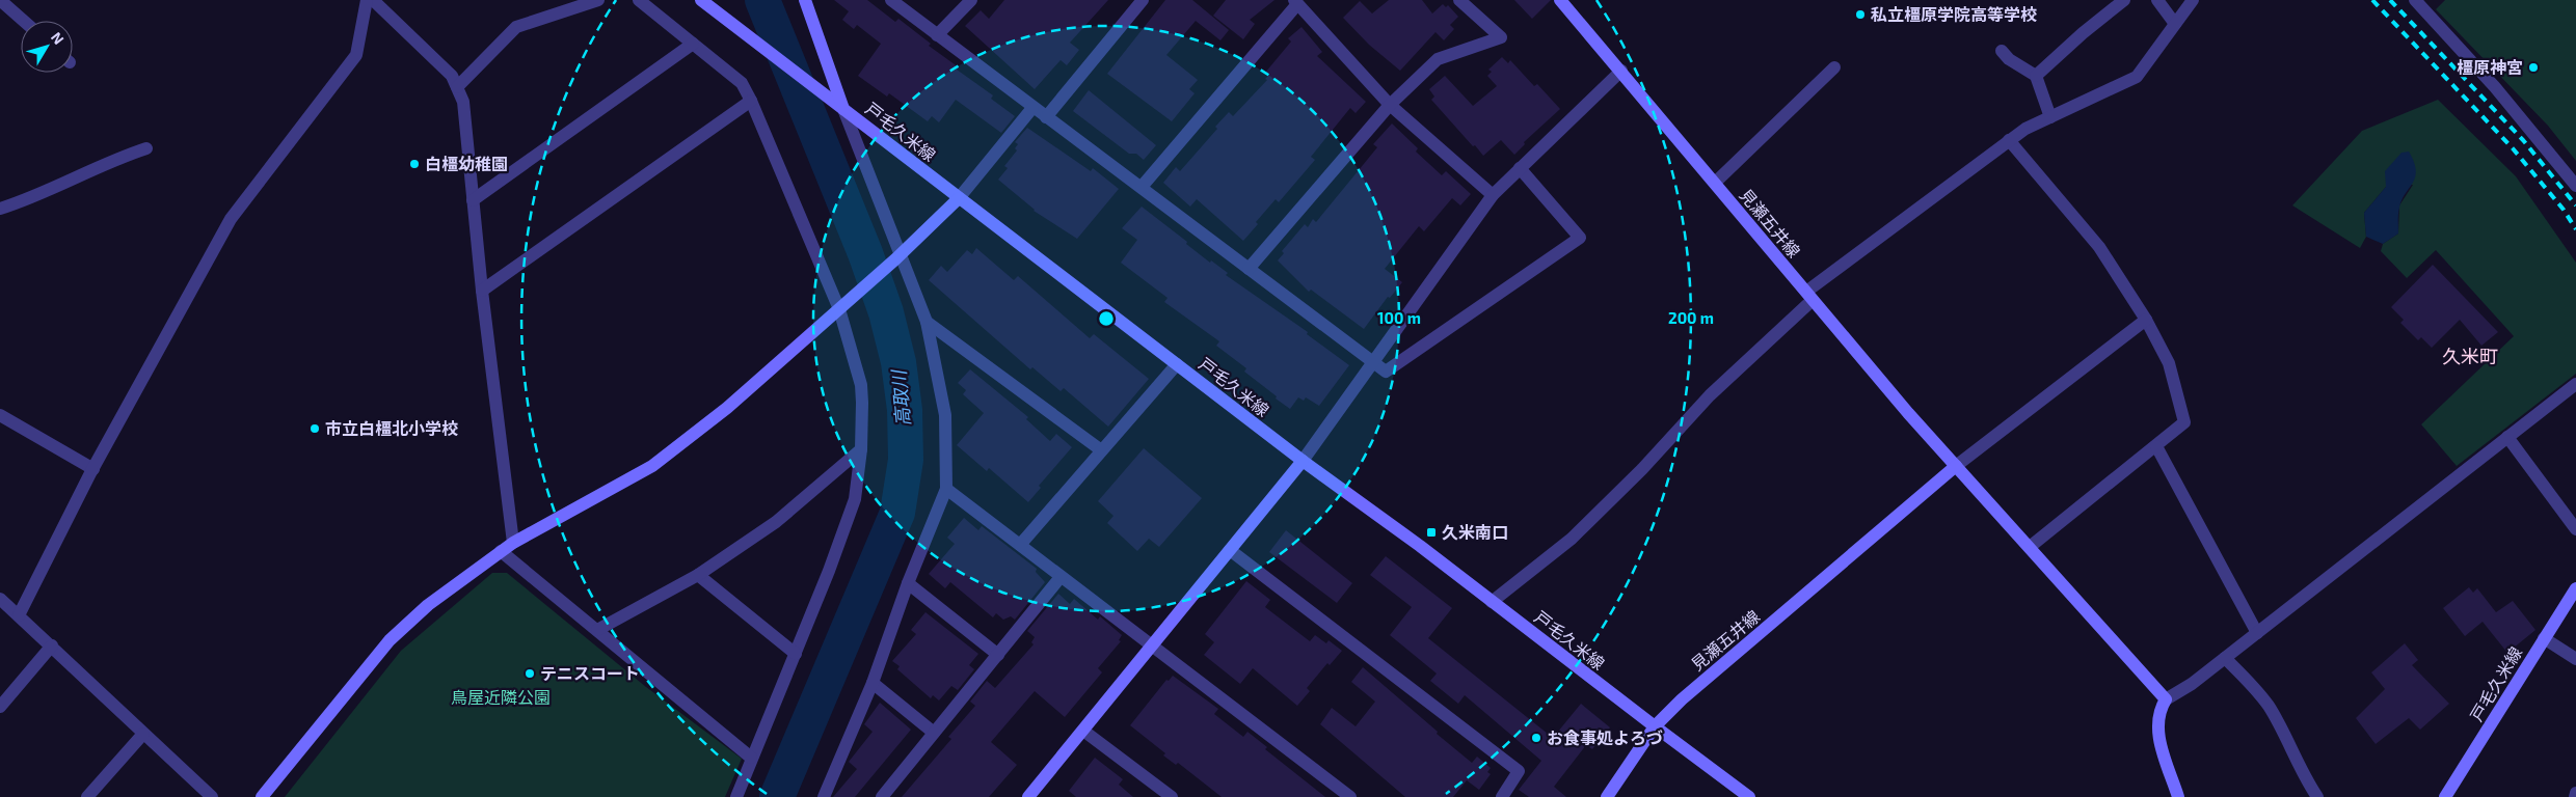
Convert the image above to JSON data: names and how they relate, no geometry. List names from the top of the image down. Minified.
{"streets":{"main road":["戸毛久米線","見瀬五井線"]},"crossings":[["戸毛久米線","見瀬五井線"]],"districts":["久米町"],"water":["高取川"],"parks":["鳥屋近隣公園"],"places":{"other":["私立橿原学院高等学校","橿原神宮","白橿幼稚園","市立白橿北小学校","テニスコート","お食事処よろづ"],"transit":["久米南口"]},"north":"top right","rings":["100 m","200 m"]}
